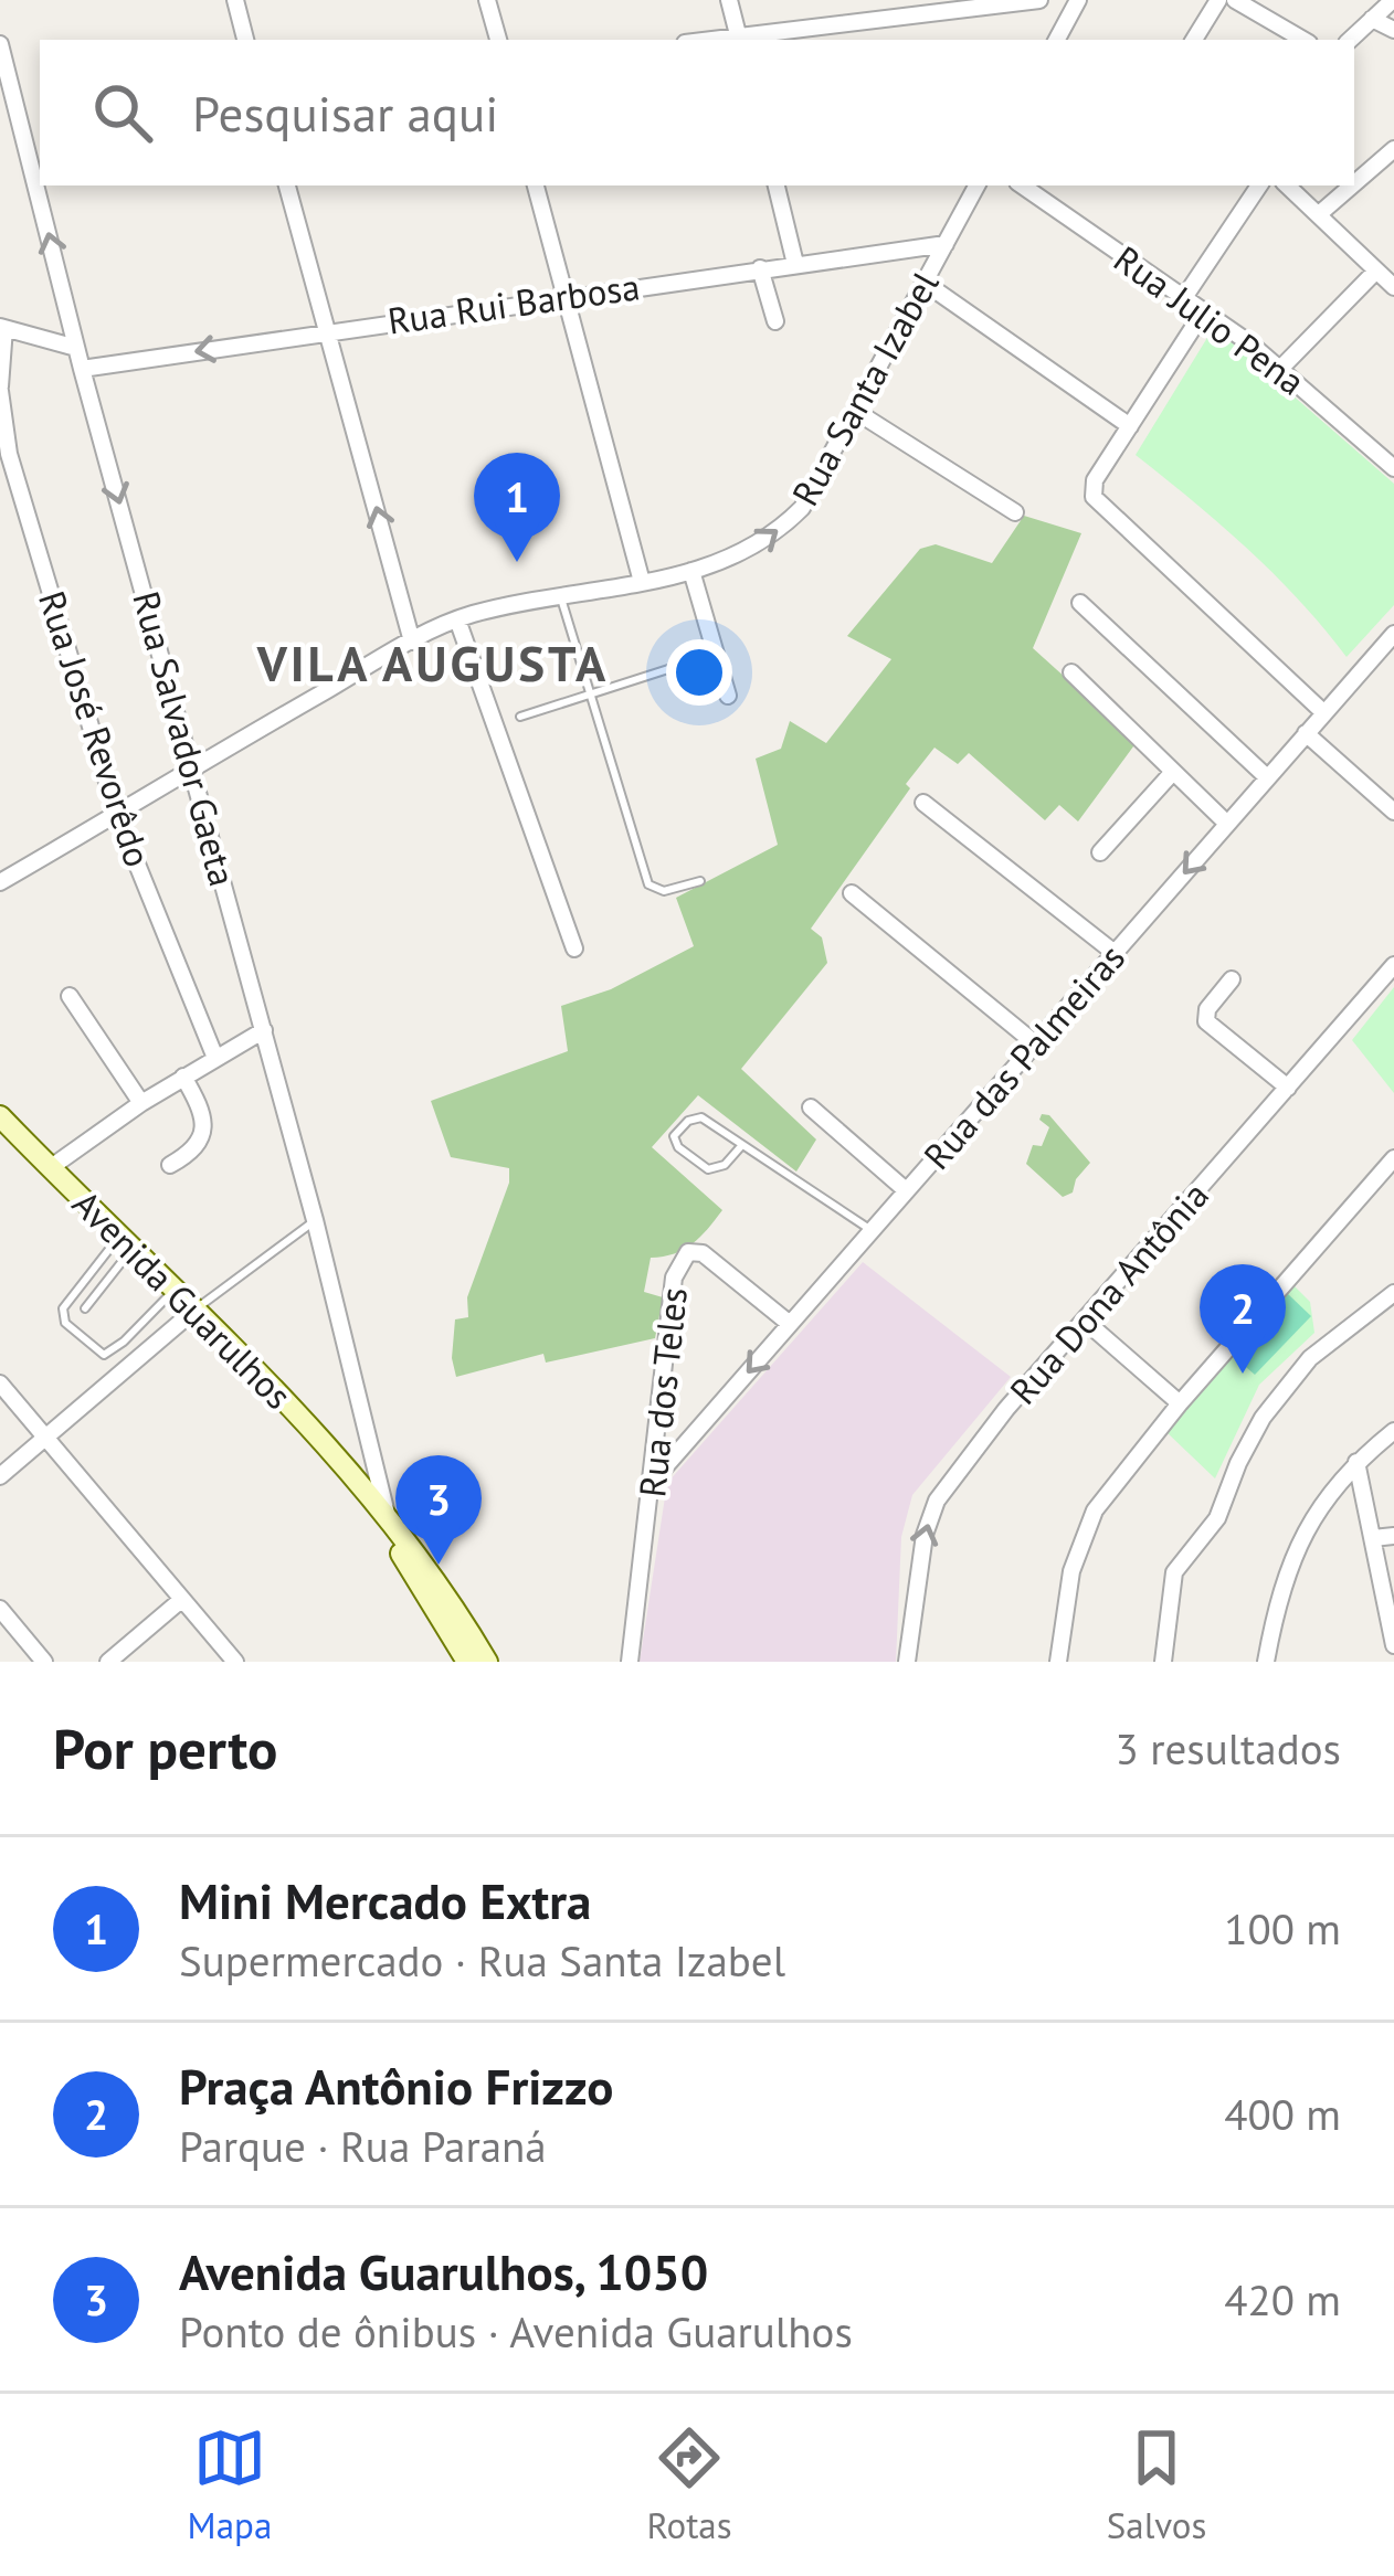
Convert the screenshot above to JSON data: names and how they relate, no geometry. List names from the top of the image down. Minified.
{"streets":{"main road":["Avenida Guarulhos"],"street":["Rua Rui Barbosa","Rua Julio Pena","Rua Santa Izabel","Rua José Revorêdo","Rua Salvador Gaeta","Rua das Palmeiras","Rua Dona Antônia","Rua dos Teles"]},"crossings":[["Rua Rui Barbosa","Rua Santa Izabel"],["Rua Rui Barbosa","Rua Salvador Gaeta"],["Rua Santa Izabel","Rua José Revorêdo"],["Rua Santa Izabel","Rua Salvador Gaeta"],["Rua Salvador Gaeta","Avenida Guarulhos"],["Rua das Palmeiras","Rua dos Teles"]],"one_way":["Rua Dona Antônia"],"districts":["VILA AUGUSTA"],"page":{"search":"Pesquisar aqui","pins":["1","2","3"],"heading":["Por perto","3 resultados"],"list":[{"mark":"1","name":"Mini Mercado Extra","note":"Supermercado · Rua Santa Izabel","value":"100 m"},{"mark":"2","name":"Praça Antônio Frizzo","note":"Parque · Rua Paraná","value":"400 m"},{"mark":"3","name":"Avenida Guarulhos, 1050","note":"Ponto de ônibus · Avenida Guarulhos","value":"420 m"}],"nav":["Mapa","Rotas","Salvos"]}}
